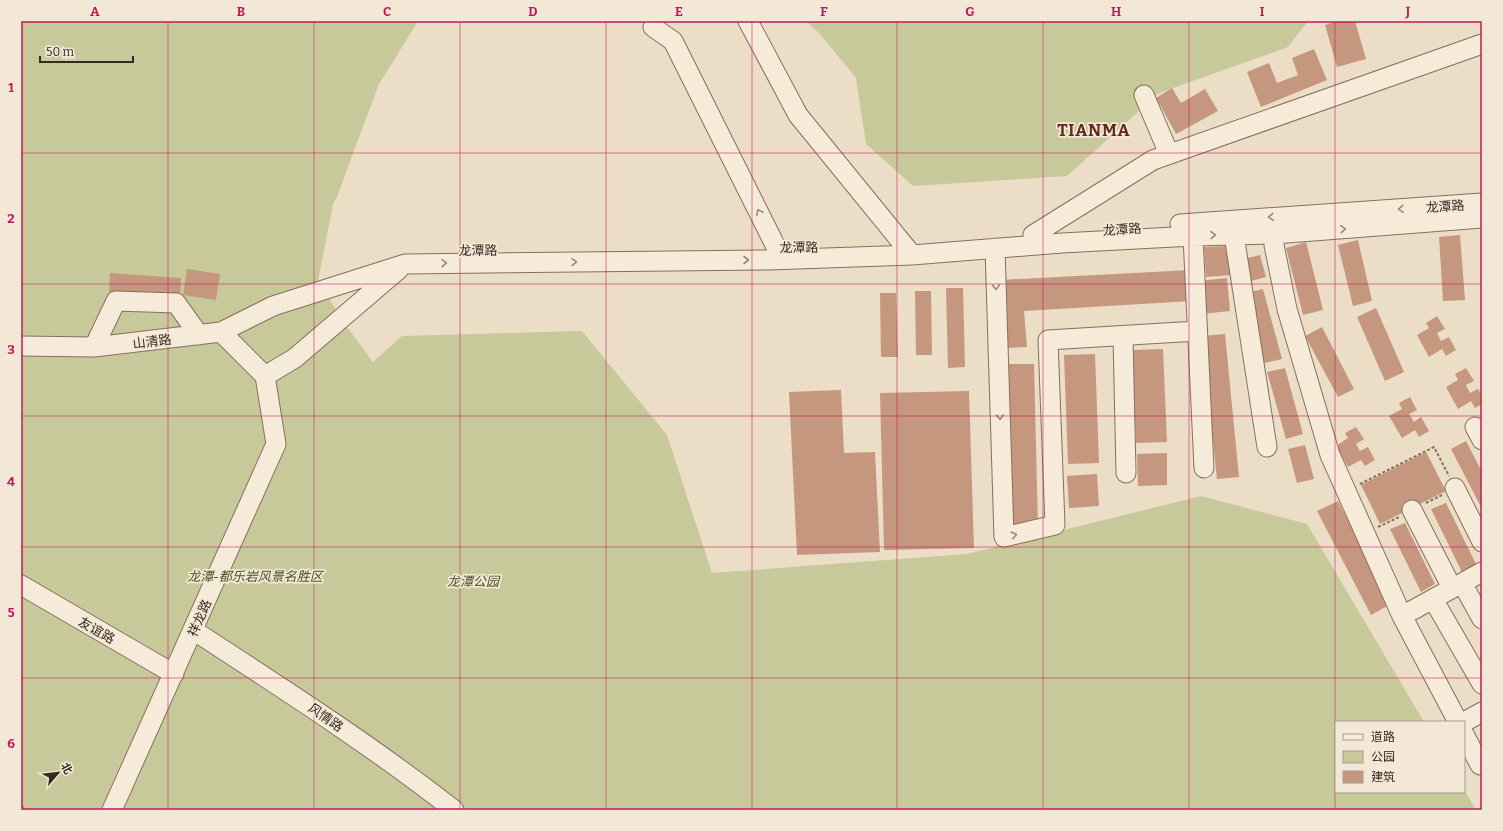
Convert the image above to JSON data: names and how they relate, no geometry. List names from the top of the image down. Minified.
{"streets":{"street":["龙潭路","山清路","祥龙路","友谊路","风情路"]},"crossings":[["龙潭路","山清路"],["龙潭路","祥龙路"],["祥龙路","友谊路"],["祥龙路","风情路"]],"districts":["TIANMA"],"parks":["龙潭-都乐岩风景名胜区","龙潭公园"],"legend":["道路","公园","建筑"],"scale_bar":"50 m","north":"top right","grid":{"columns":["A","B","C","D","E","F","G","H","I","J"],"rows":["1","2","3","4","5","6"]}}
